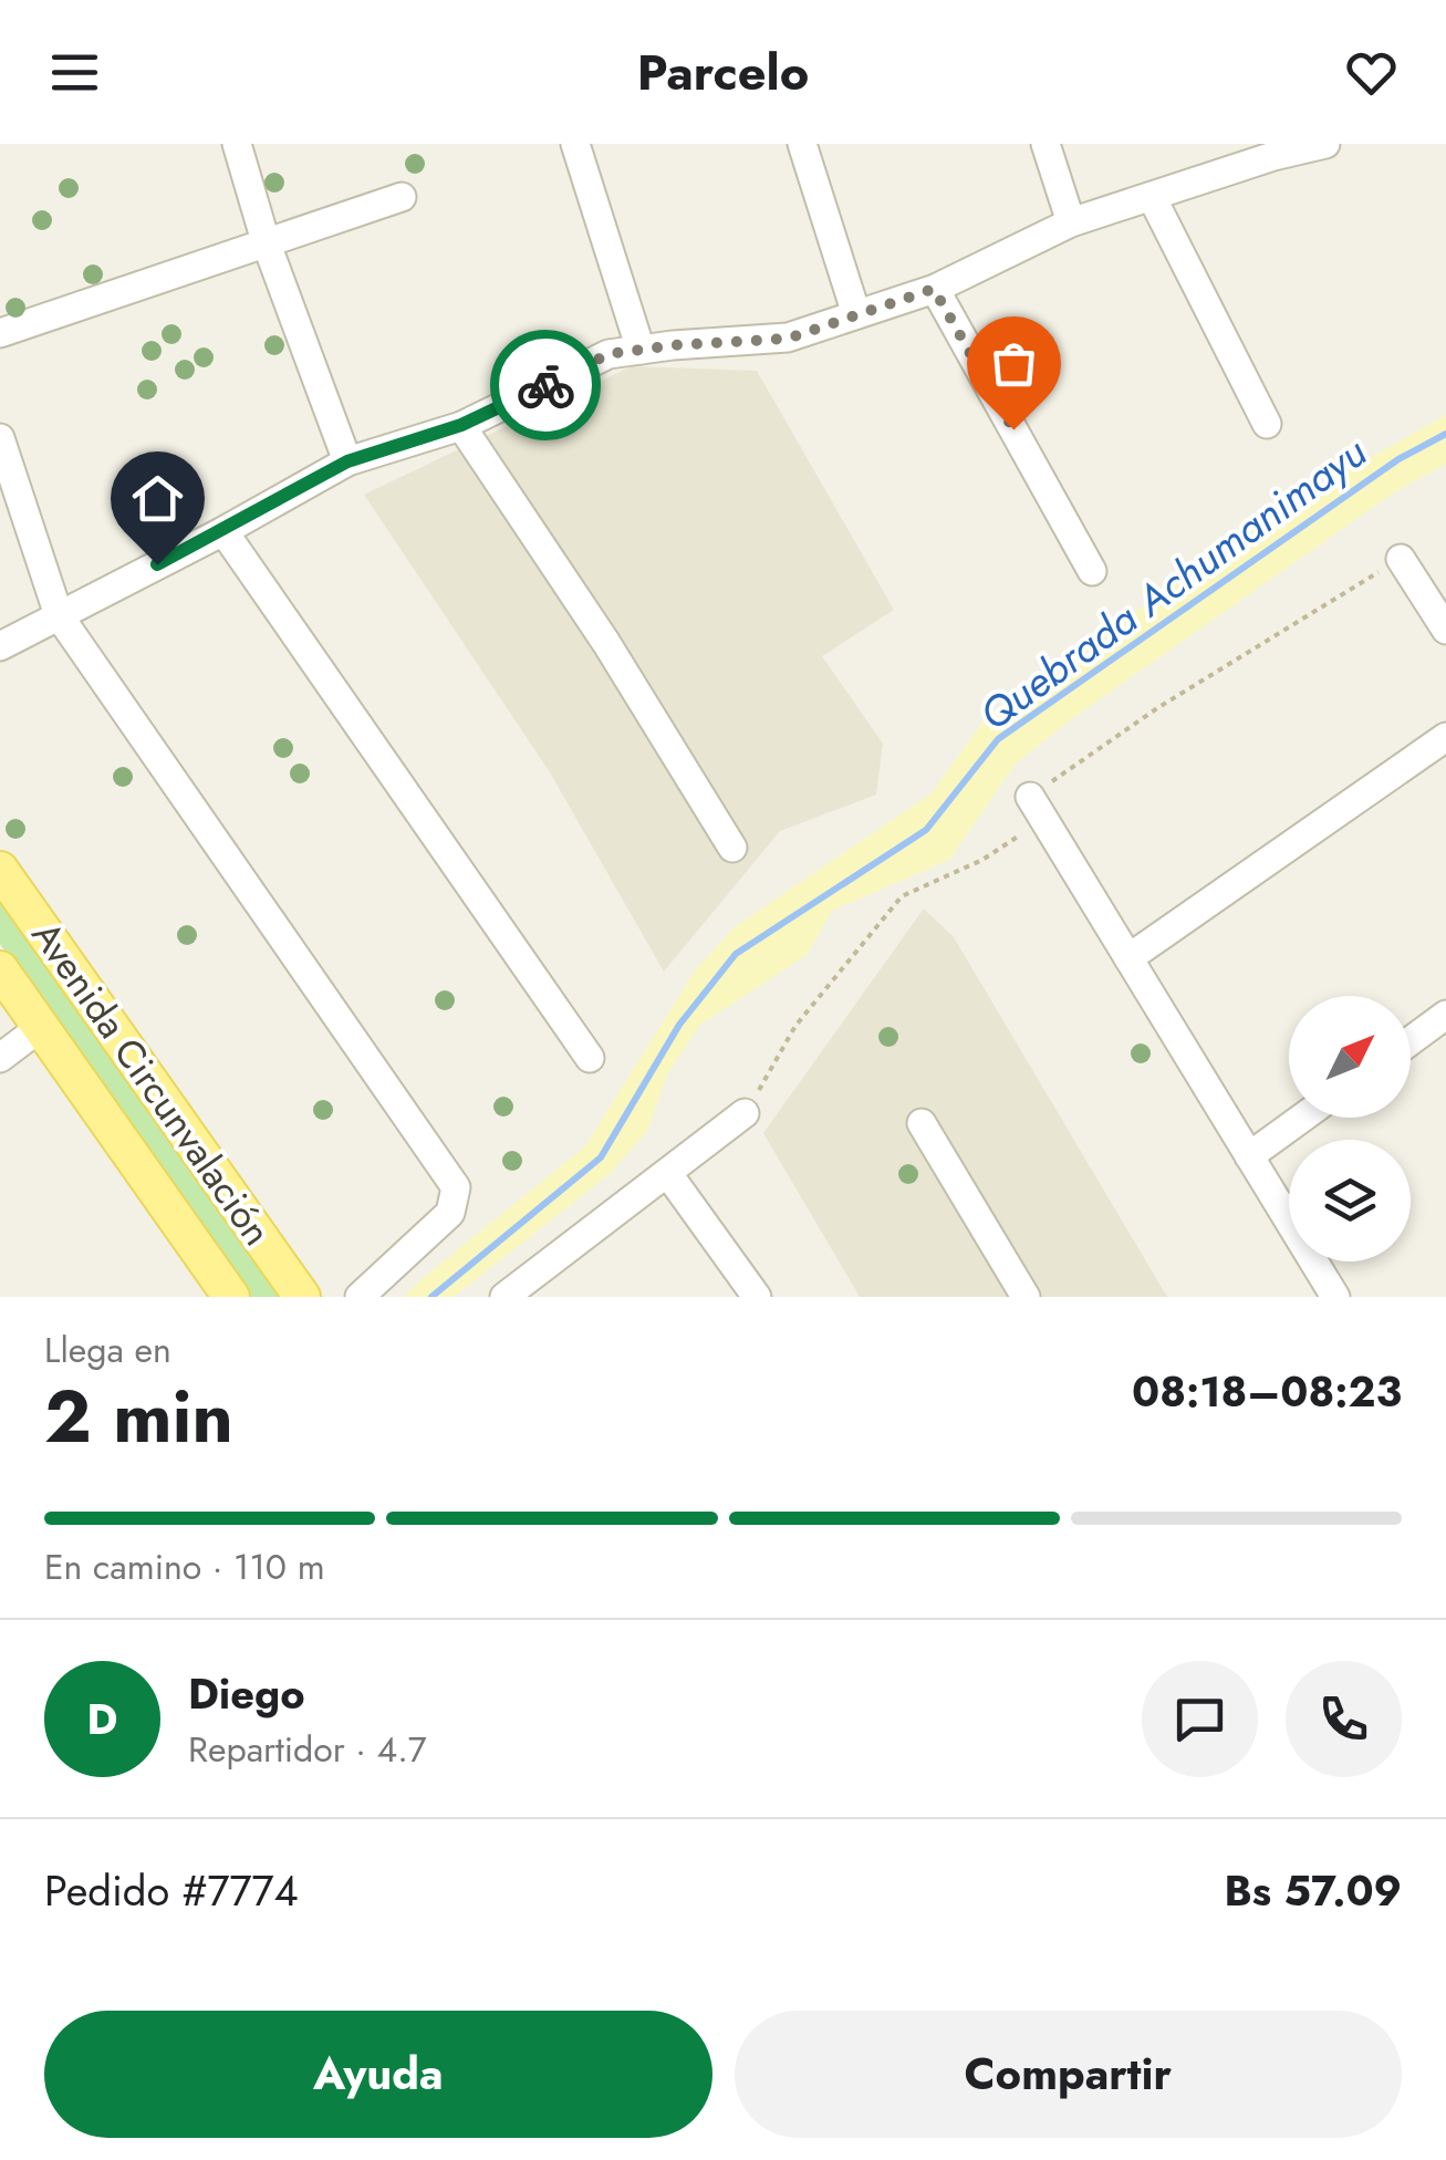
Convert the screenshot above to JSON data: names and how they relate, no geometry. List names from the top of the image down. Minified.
{"streets":{"main road":["Avenida Circunvalación"]},"water":["Quebrada Achumanimayu"],"north":"top right","page":{"header":"Parcelo","heading":["2 min","Llega en","08:18–08:23"],"panel":["Diego","Repartidor · 4.7","Pedido #7774","Bs 57.09"],"bar":"En camino · 110 m","round":"D","buttons":["Ayuda","Compartir"]}}
